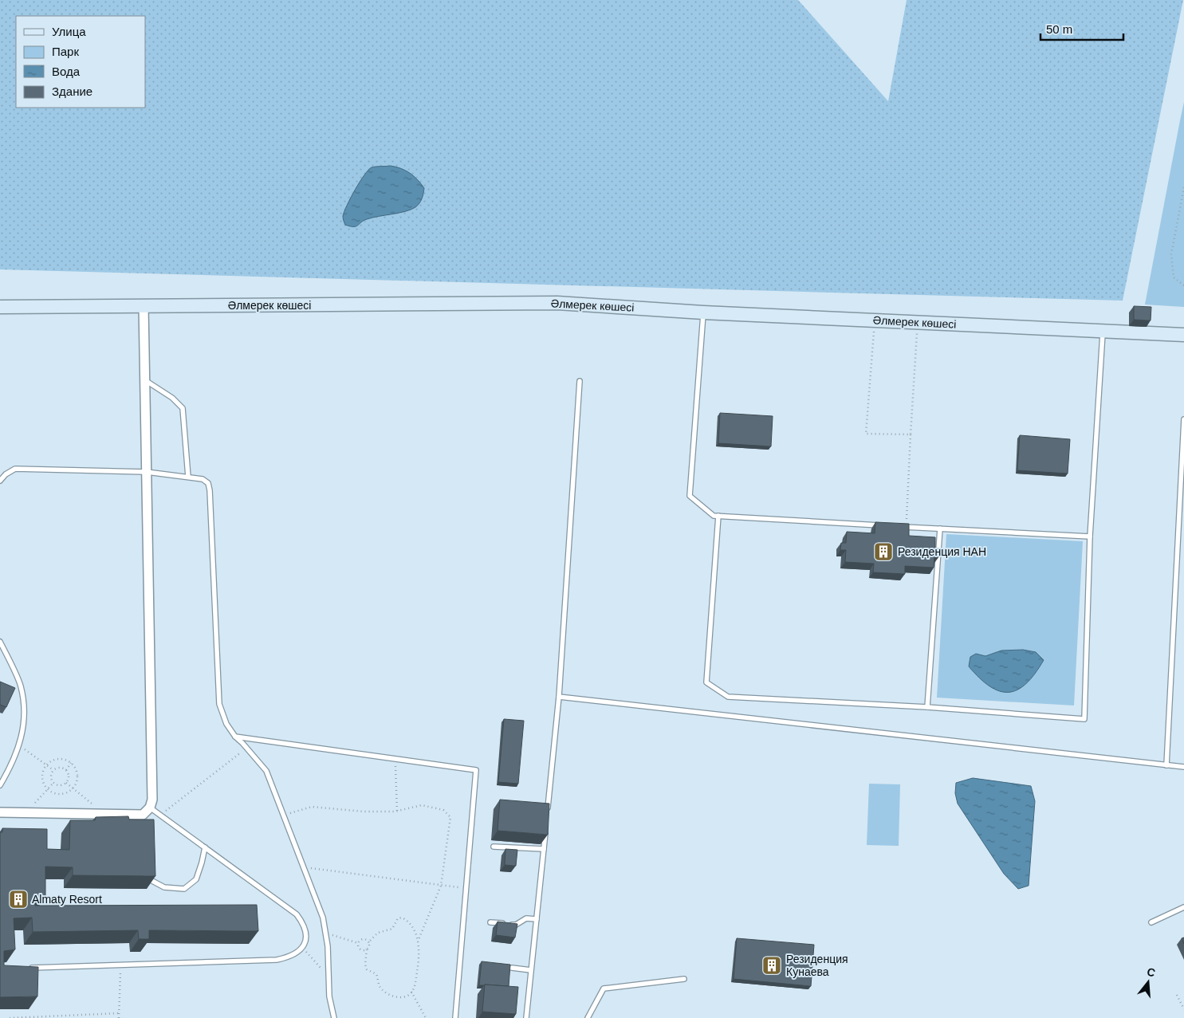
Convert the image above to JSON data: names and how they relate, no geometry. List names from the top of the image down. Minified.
{"streets":{"street":["Әлмерек көшесі"]},"places":{"building":["Резиденция НАН","Almaty Resort","Резиденция Кунаева"]},"legend":["Улица","Парк","Вода","Здание"],"scale_bar":"50 m","north":"top"}
